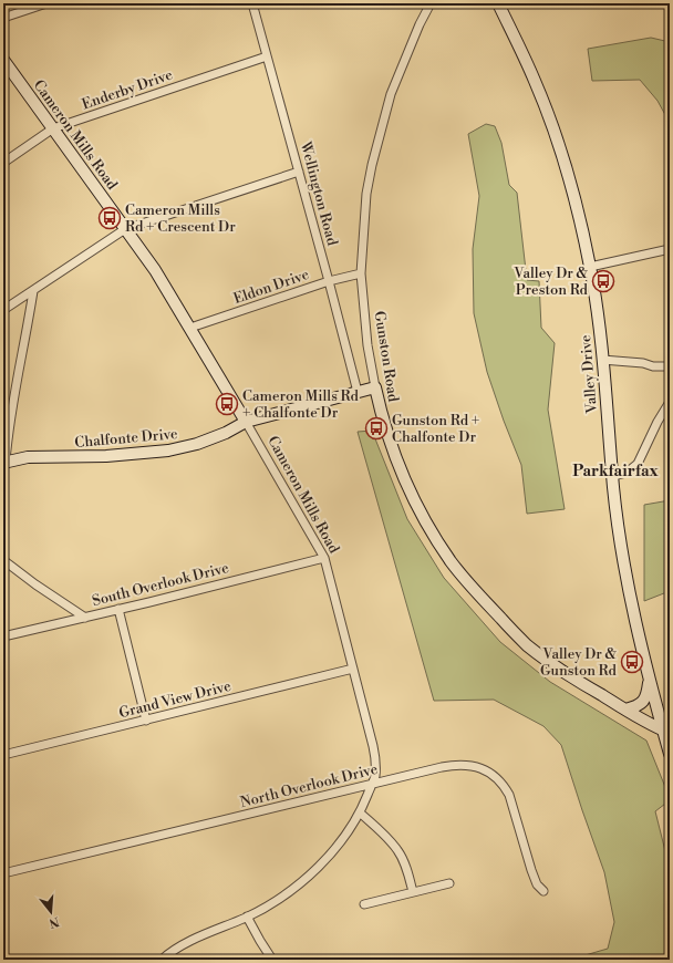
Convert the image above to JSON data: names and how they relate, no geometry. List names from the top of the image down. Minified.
{"streets":{"street":["Enderby Drive","Cameron Mills Road","Wellington Road","Eldon Drive","Gunston Road","Valley Drive","Chalfonte Drive","South Overlook Drive","Grand View Drive","North Overlook Drive"]},"crossings":[["Enderby Drive","Cameron Mills Road"],["Enderby Drive","Wellington Road"],["Cameron Mills Road","Eldon Drive"],["Cameron Mills Road","Chalfonte Drive"],["Cameron Mills Road","South Overlook Drive"],["Cameron Mills Road","Grand View Drive"],["Cameron Mills Road","North Overlook Drive"],["Wellington Road","Eldon Drive"],["Wellington Road","Chalfonte Drive"],["Eldon Drive","Gunston Road"],["Gunston Road","Valley Drive"],["Gunston Road","Chalfonte Drive"]],"districts":["Parkfairfax"],"places":{"bus stop":["Cameron Mills Rd + Crescent Dr","Valley Dr & Preston Rd","Cameron Mills Rd + Chalfonte Dr","Gunston Rd + Chalfonte Dr","Valley Dr & Gunston Rd"]},"north":"bottom"}
